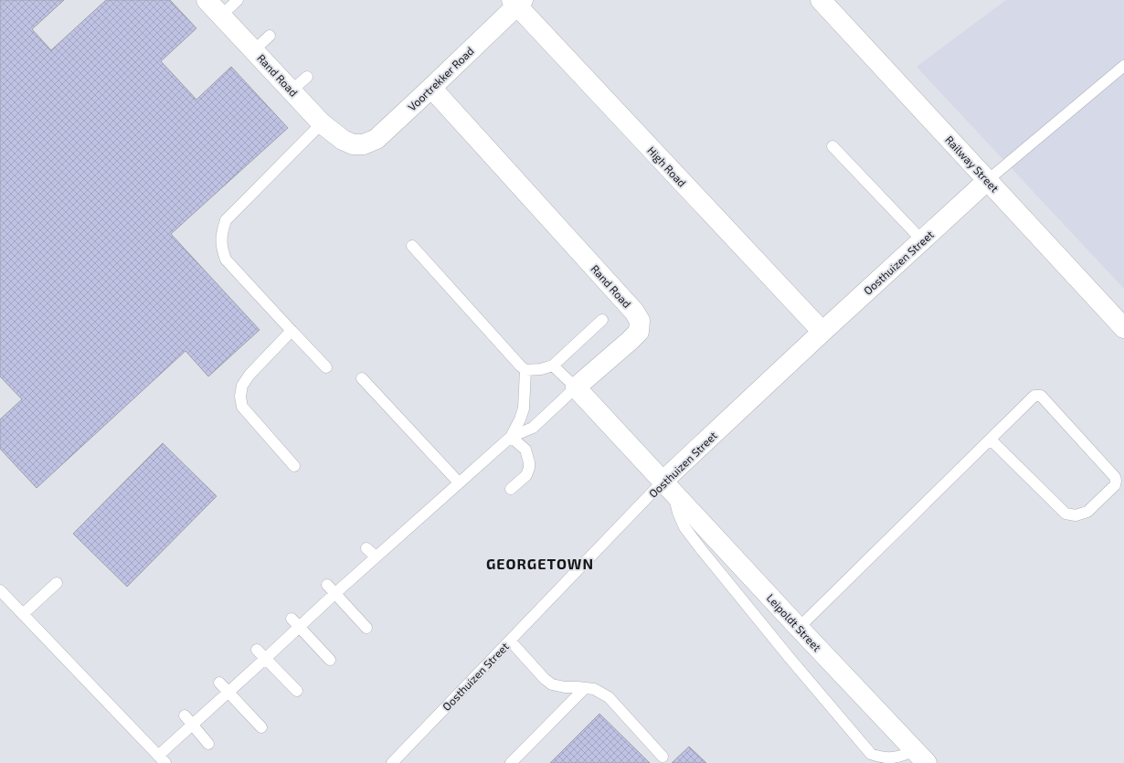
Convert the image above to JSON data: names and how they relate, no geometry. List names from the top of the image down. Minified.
{"streets":{"street":["Rand Road","Voortrekker Road","Railway Street","High Road","Oosthuizen Street","Leipoldt Street"]},"crossings":[["Rand Road","Voortrekker Road"],["Voortrekker Road","High Road"],["Railway Street","Oosthuizen Street"],["High Road","Oosthuizen Street"],["Oosthuizen Street","Leipoldt Street"]],"districts":["GEORGETOWN"]}
